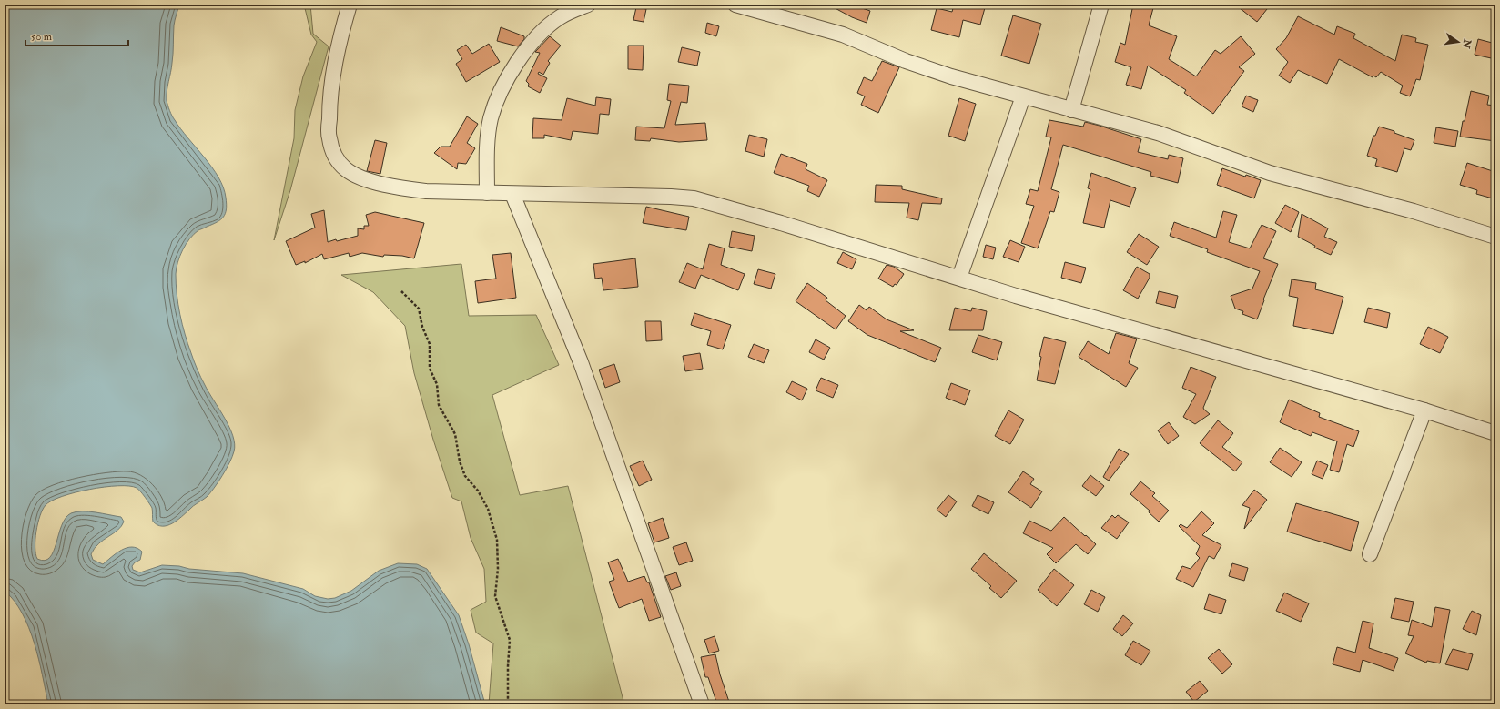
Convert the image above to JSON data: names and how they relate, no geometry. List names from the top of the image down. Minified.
{"scale_bar":"50 m","north":"right"}
